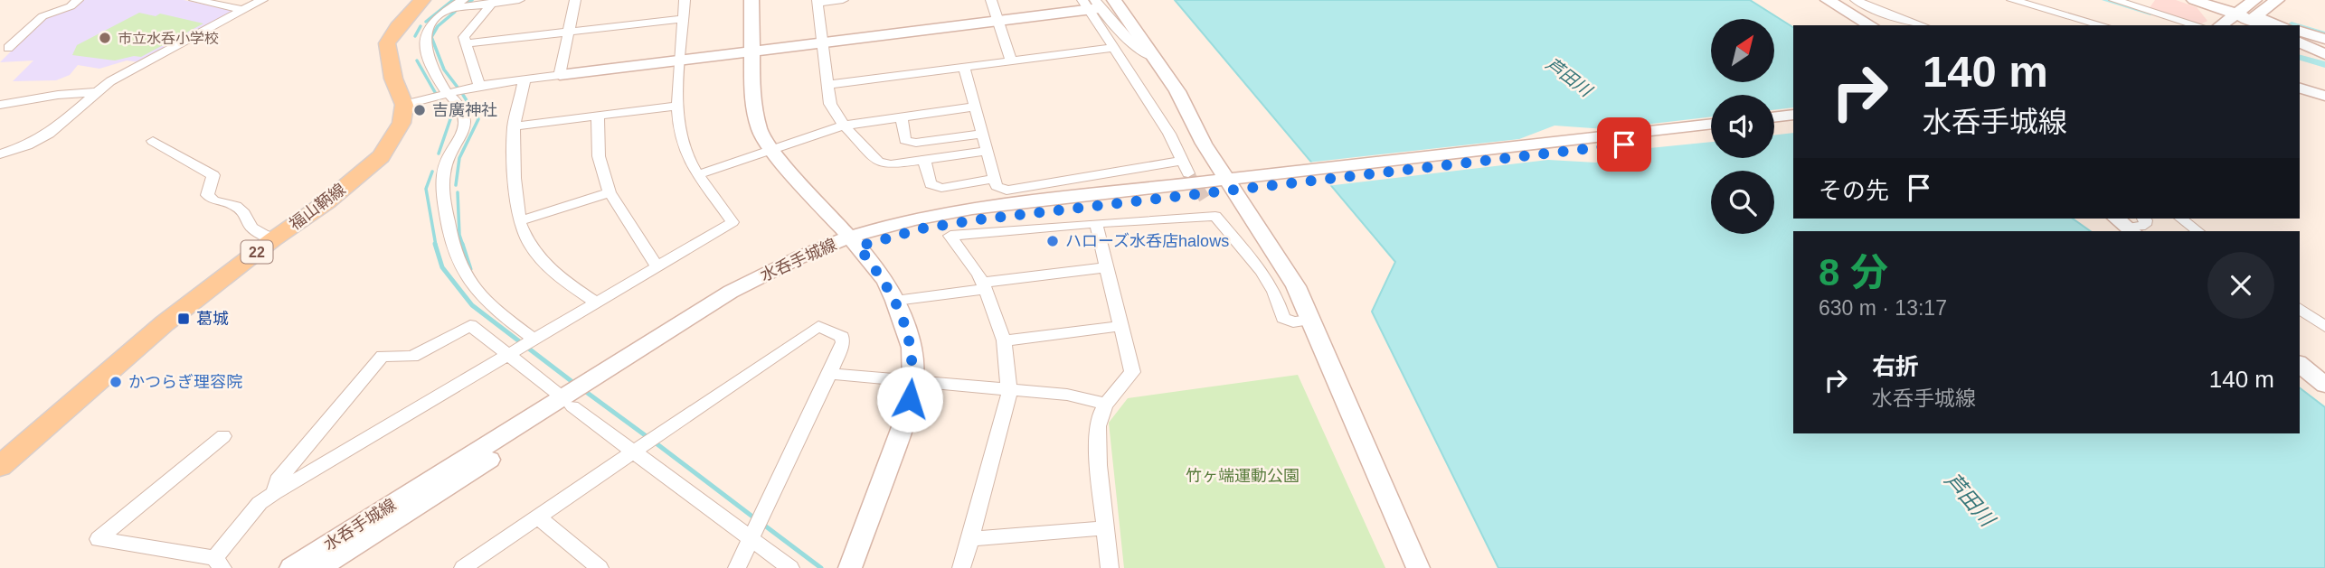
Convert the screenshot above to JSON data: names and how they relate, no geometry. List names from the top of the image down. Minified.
{"streets":{"main road":["福山鞆線","22"],"street":["水呑手城線"]},"water":["芦田川"],"parks":["竹ヶ端運動公園"],"places":{"other":["市立水呑小学校","吉廣神社","ハローズ水呑店halows","かつらぎ理容院"],"transit":["葛城"]},"north":"top right","page":{"turn":["140 m","水呑手城線"],"then":"その先","heading":["8 分","630 m · 13:17"],"list":[{"name":"右折","note":"水呑手城線","value":"140 m"}]}}
